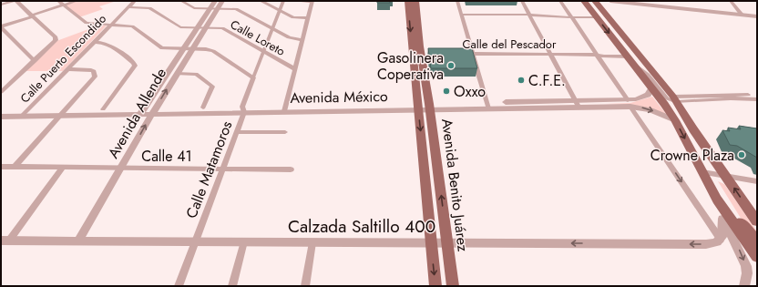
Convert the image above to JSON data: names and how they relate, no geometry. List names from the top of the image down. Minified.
{"streets":{"main road":["Avenida Benito Juárez"],"street":["Calle Loreto","Calle del Pescador","Calle Puerto Escondido","Avenida México","Avenida Allende","Calle 41","Calle Matamoros","Calzada Saltillo 400"]},"crossings":[["Calle Loreto","Calle Puerto Escondido"],["Calle Loreto","Avenida Allende"],["Calle Puerto Escondido","Avenida México"],["Avenida México","Avenida Allende"],["Avenida México","Calle Matamoros"],["Avenida México","Avenida Benito Juárez"],["Avenida Allende","Calle 41"],["Avenida Allende","Calzada Saltillo 400"],["Calle 41","Calle Matamoros"],["Calle Matamoros","Calzada Saltillo 400"],["Avenida Benito Juárez","Calzada Saltillo 400"]],"one_way":["Calzada Saltillo 400"],"places":["Gasolinera Coperativa","C.F.E.","Oxxo","Crowne Plaza"]}
